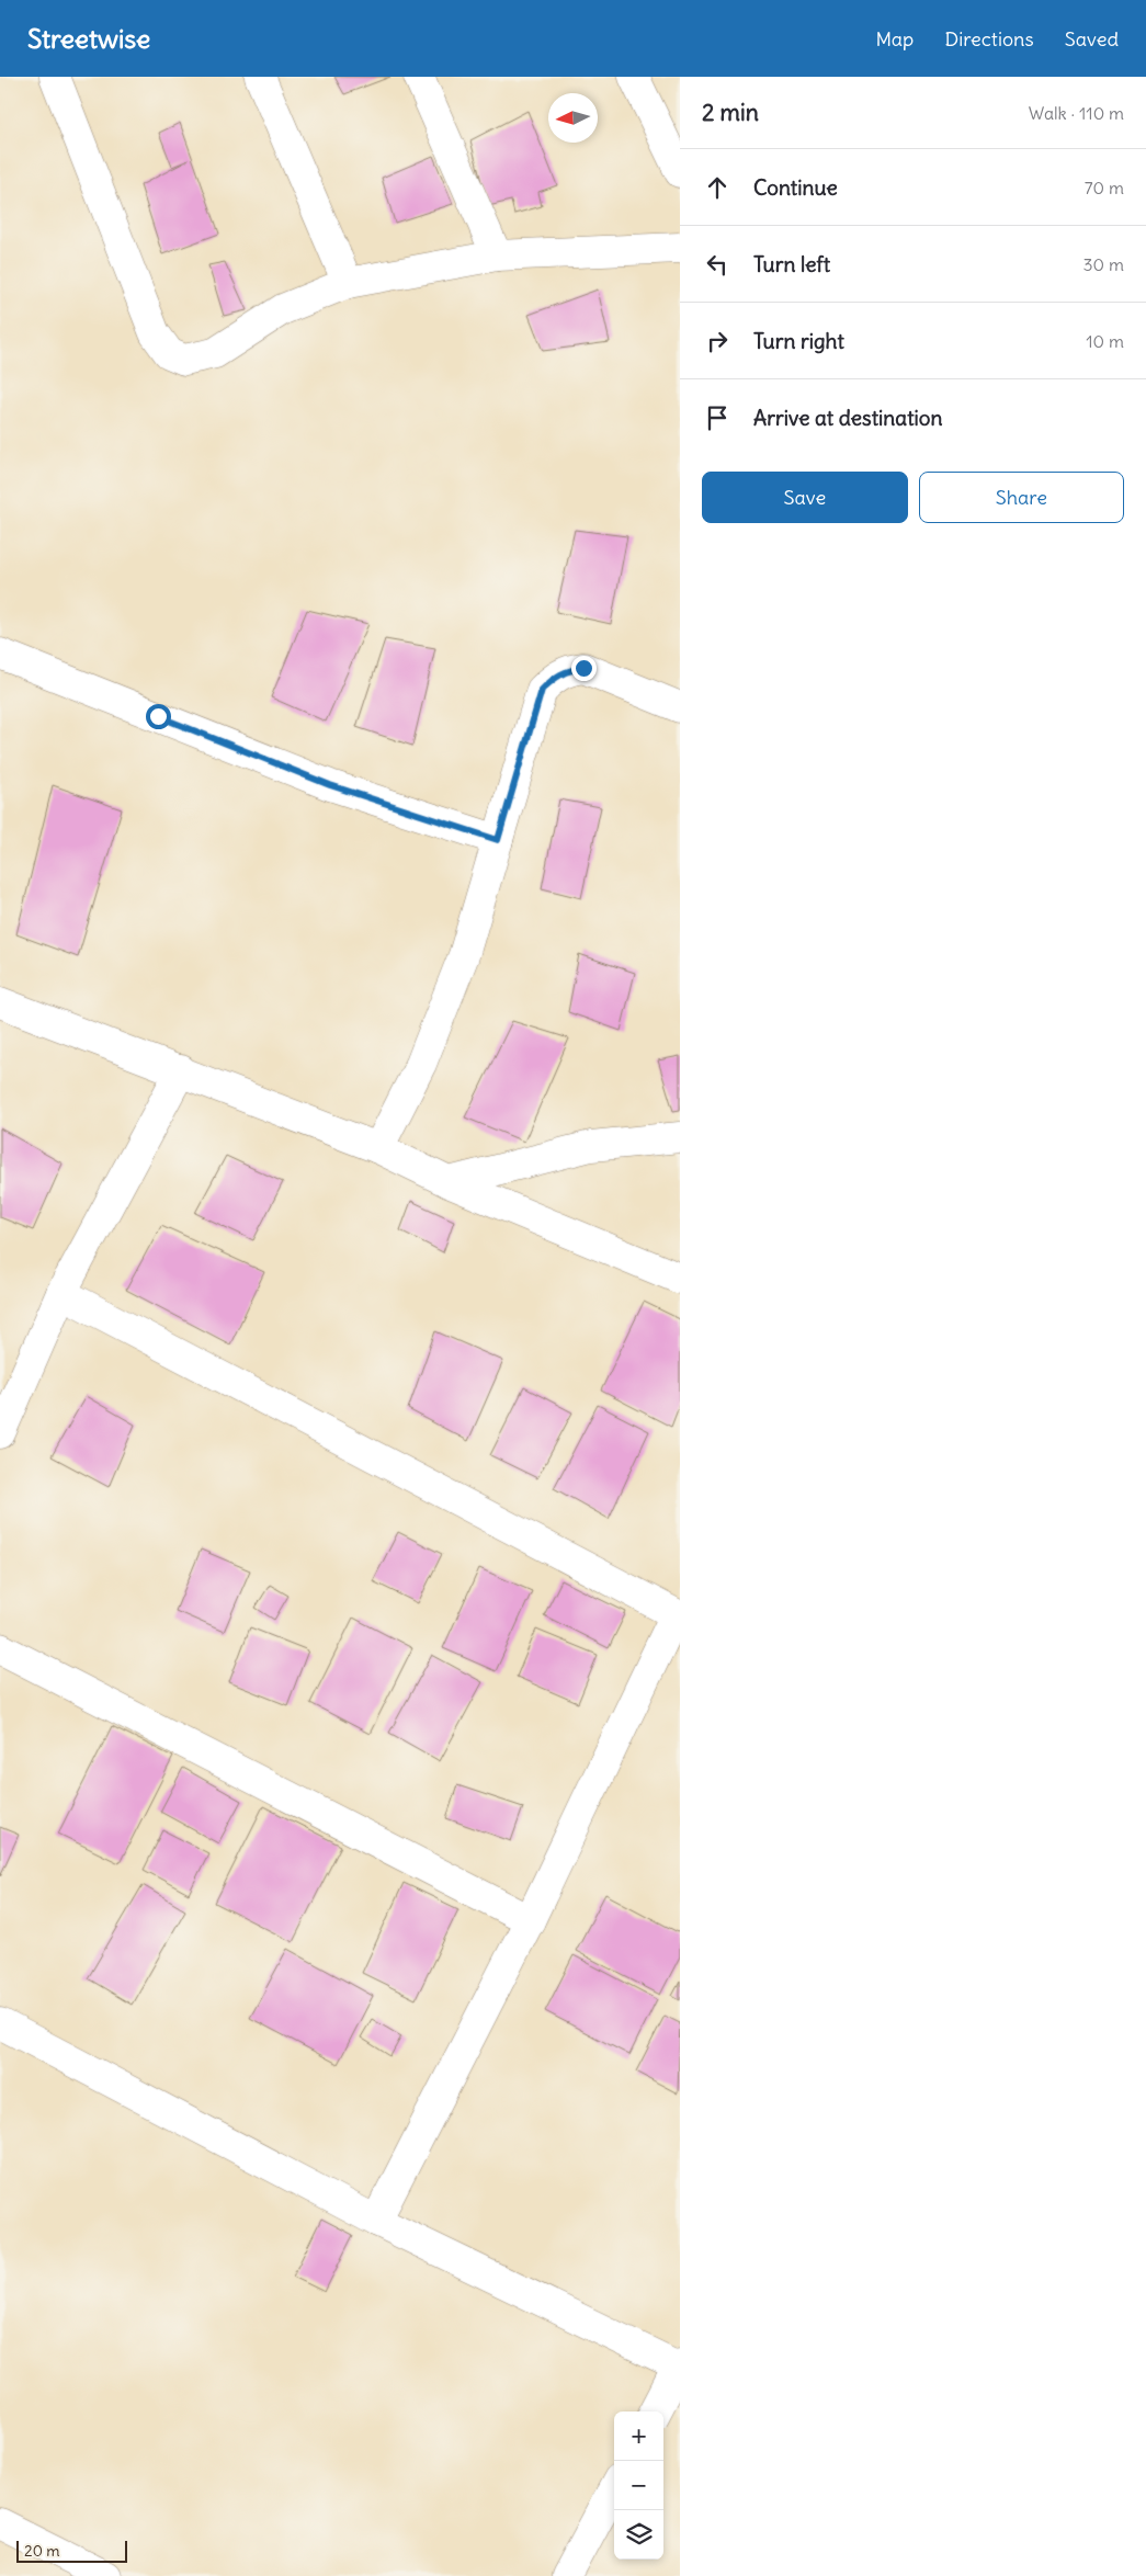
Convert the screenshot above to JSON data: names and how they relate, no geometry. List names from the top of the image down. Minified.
{"scale_bar":"20 m","north":"left","page":{"header":"Streetwise","nav":["Map","Directions","Saved"],"heading":["2 min","Walk · 110 m"],"list":[["Continue","70 m"],["Turn left","30 m"],["Turn right","10 m"],"Arrive at destination"],"buttons":["Save","Share"],"map_buttons":["+","−"],"scale":"20 m"}}
